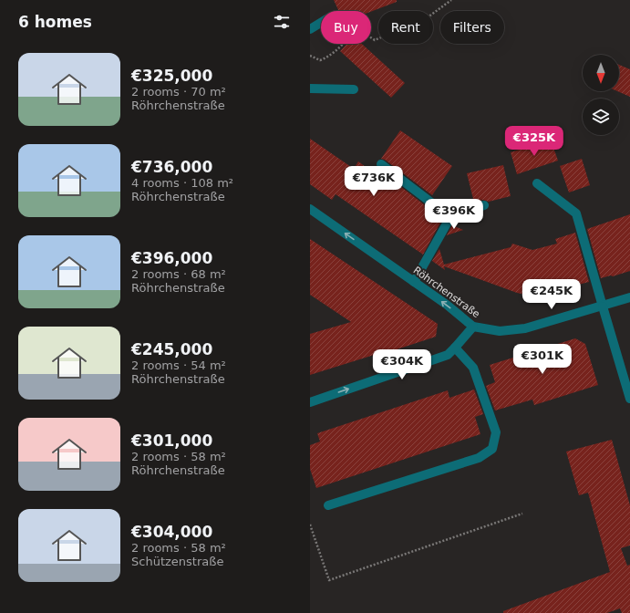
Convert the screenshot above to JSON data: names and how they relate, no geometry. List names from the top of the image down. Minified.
{"streets":{"street":["Röhrchenstraße"]},"north":"bottom","page":{"heading":"6 homes","chip":["Buy","Rent","Filters"],"list":[{"name":"€325,000","note":"2 rooms · 70 m² · Röhrchenstraße"},{"name":"€736,000","note":"4 rooms · 108 m² · Röhrchenstraße"},{"name":"€396,000","note":"2 rooms · 68 m² · Röhrchenstraße"},{"name":"€245,000","note":"2 rooms · 54 m² · Röhrchenstraße"},{"name":"€301,000","note":"2 rooms · 58 m² · Röhrchenstraße"},{"name":"€304,000","note":"2 rooms · 58 m² · Schützenstraße"}],"price":["€325K","€736K","€396K","€245K","€301K","€304K"]}}
